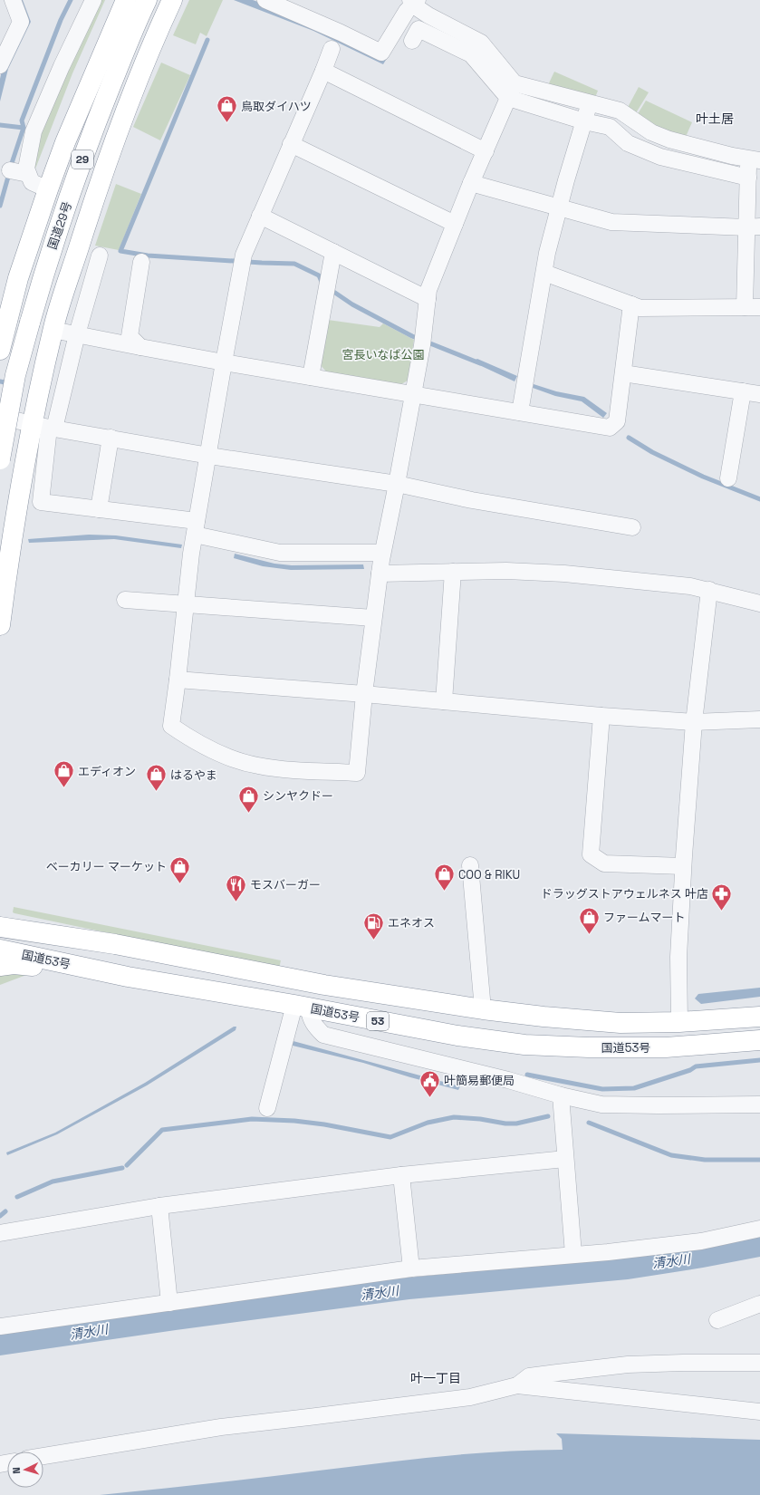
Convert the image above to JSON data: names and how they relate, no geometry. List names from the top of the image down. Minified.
{"streets":{"highway":["29","国道29号","国道53号","53"]},"districts":["叶土居","叶一丁目"],"water":["清水川"],"parks":["宮長いなば公園"],"places":{"shop":["鳥取ダイハツ","エディオン","はるやま","シンヤクドー","ベーカリー マーケット","COO & RIKU","ファームマート"],"restaurant":["モスバーガー"],"pharmacy":["ドラッグストアウェルネス 叶店"],"fuel station":["エネオス"],"public building":["叶簡易郵便局"]},"north":"left"}
